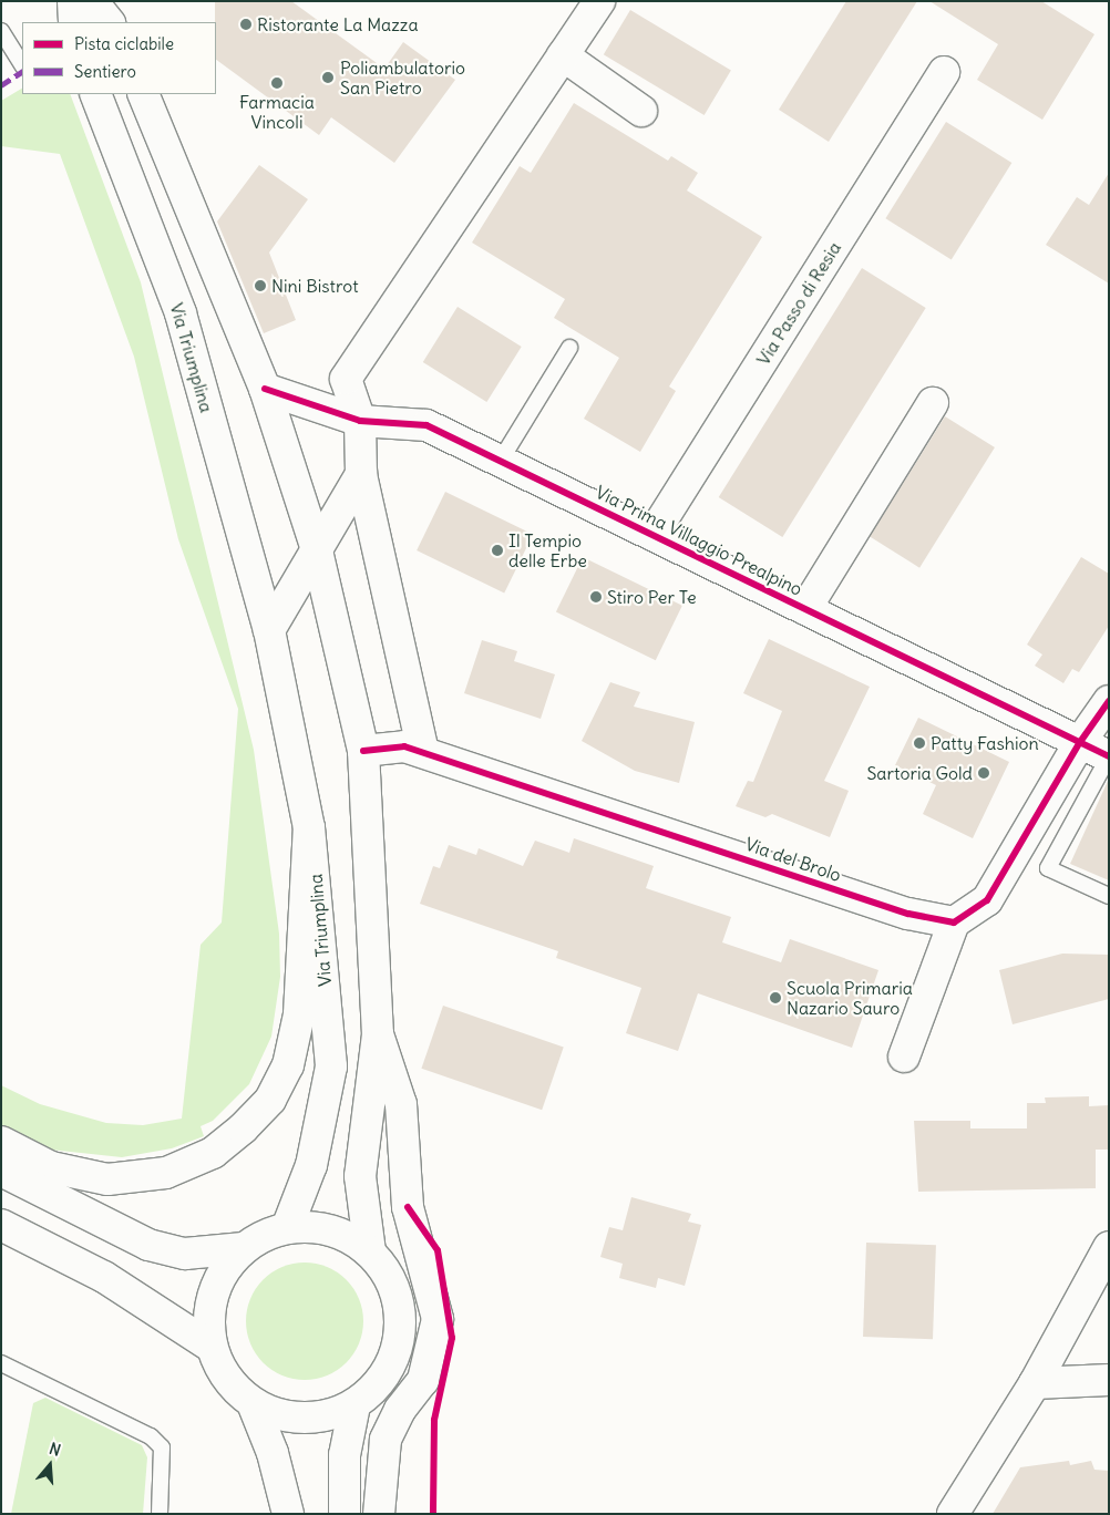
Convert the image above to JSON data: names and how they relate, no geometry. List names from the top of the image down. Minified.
{"streets":{"main road":["Via Passo di Resia","Via Triumplina","Via Prima Villaggio Prealpino","Via del Brolo"]},"crossings":[["Via Passo di Resia","Via Prima Villaggio Prealpino"]],"places":["Ristorante La Mazza","Poliambulatorio San Pietro","Farmacia Vincoli","Nini Bistrot","Il Tempio delle Erbe","Stiro Per Te","Patty Fashion","Sartoria Gold","Scuola Primaria Nazario Sauro"],"legend":["Pista ciclabile","Sentiero"],"north":"top"}
